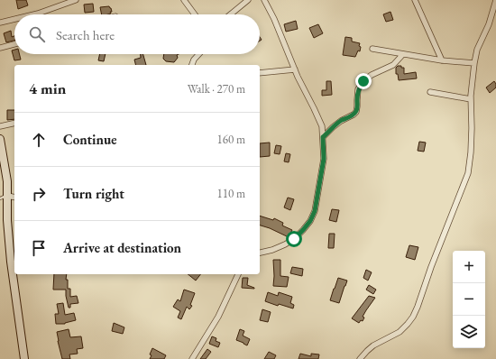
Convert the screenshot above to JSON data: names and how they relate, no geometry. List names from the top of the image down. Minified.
{"page":{"search":"Search here","heading":["4 min","Walk · 270 m"],"list":[["Continue","160 m"],["Turn right","110 m"],"Arrive at destination"],"map_buttons":["+","−"]}}
